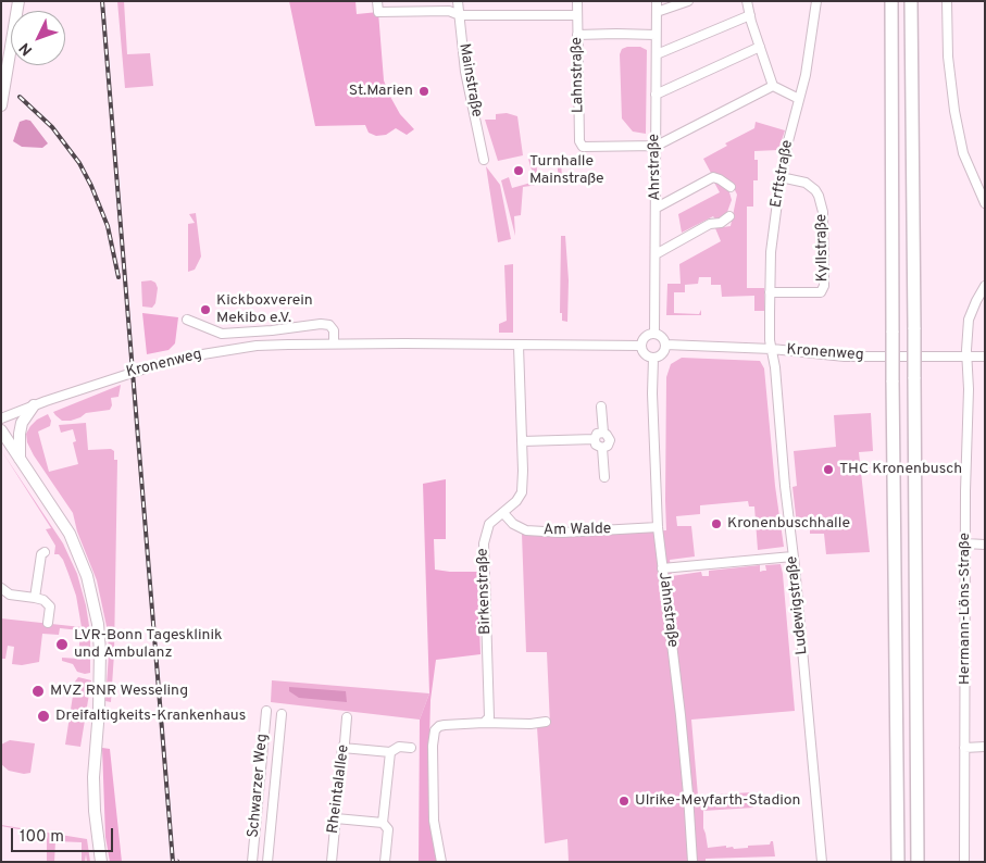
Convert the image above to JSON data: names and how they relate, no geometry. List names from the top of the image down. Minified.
{"streets":{"street":["Lahnstraße","Mainstraße","Ahrstraße","Erftstraße","Kyllstraße","Kronenweg","Am Walde","Birkenstraße","Ludewigstraße","Hermann-Löns-Straße","Jahnstraße","Schwarzer Weg","Rheintalallee"]},"crossings":[["Lahnstraße","Ahrstraße"],["Ahrstraße","Kronenweg"],["Ahrstraße","Jahnstraße"],["Erftstraße","Kyllstraße"],["Erftstraße","Kronenweg"],["Erftstraße","Ludewigstraße"],["Kronenweg","Birkenstraße"],["Kronenweg","Ludewigstraße"],["Kronenweg","Hermann-Löns-Straße"],["Kronenweg","Jahnstraße"],["Am Walde","Birkenstraße"],["Am Walde","Jahnstraße"]],"places":["St.Marien","Turnhalle Mainstraße","Kickboxverein Mekibo e.V.","THC Kronenbusch","Kronenbuschhalle","LVR-Bonn Tagesklinik und Ambulanz","MVZ RNR Wesseling","Dreifaltigkeits-Krankenhaus","Ulrike-Meyfarth-Stadion"],"scale_bar":"100 m","north":"bottom left"}
